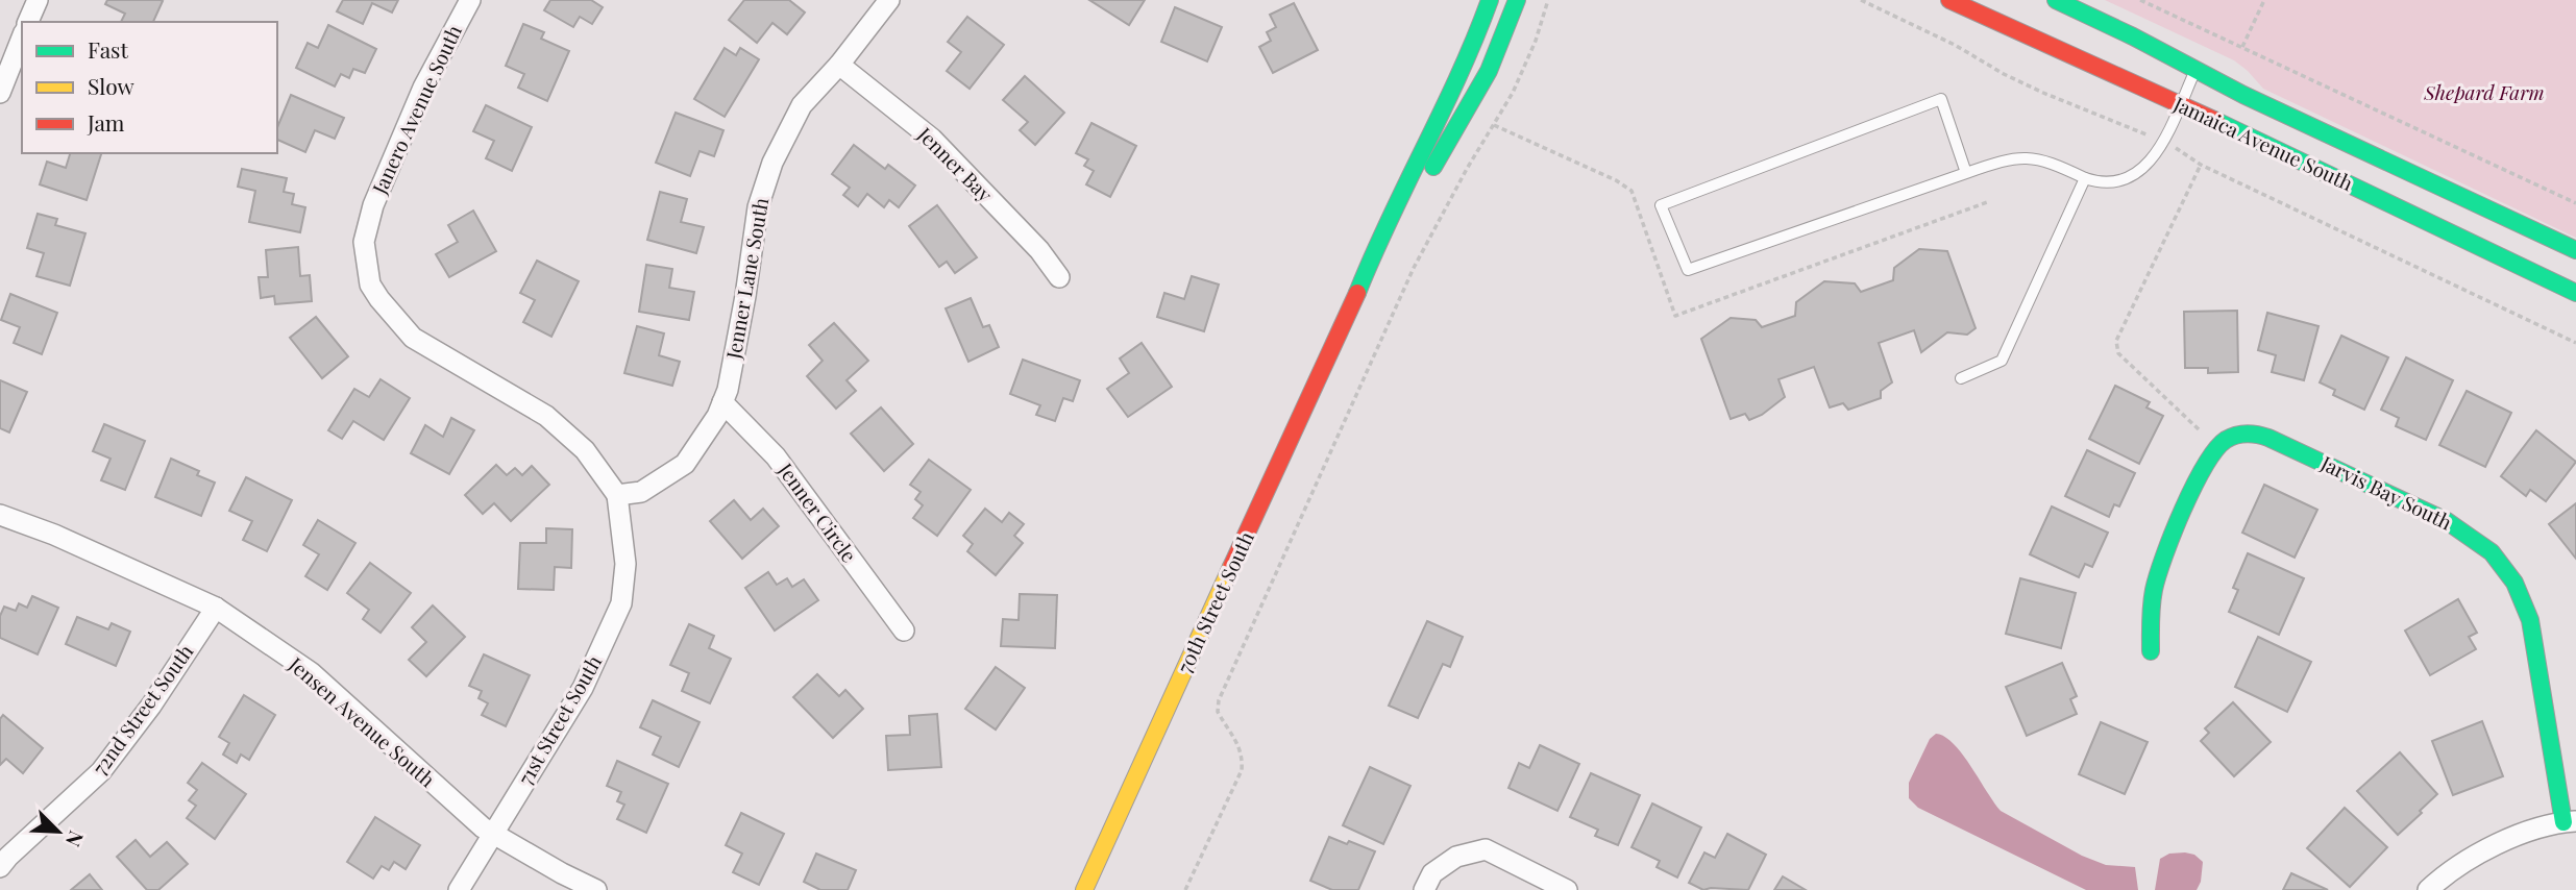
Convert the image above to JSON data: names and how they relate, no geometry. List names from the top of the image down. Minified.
{"streets":{"street":["Janero Avenue South","Jamaica Avenue South","Jenner Bay","Jenner Lane South","Jarvis Bay South","Jenner Circle","70th Street South","72nd Street South","71st Street South","Jensen Avenue South"]},"crossings":[["Janero Avenue South","Jenner Lane South"],["Janero Avenue South","71st Street South"],["Jenner Bay","Jenner Lane South"],["Jenner Lane South","Jenner Circle"],["Jenner Lane South","71st Street South"],["72nd Street South","Jensen Avenue South"],["71st Street South","Jensen Avenue South"]],"parks":["Shepard Farm"],"legend":["Fast","Slow","Jam"],"north":"bottom right"}
